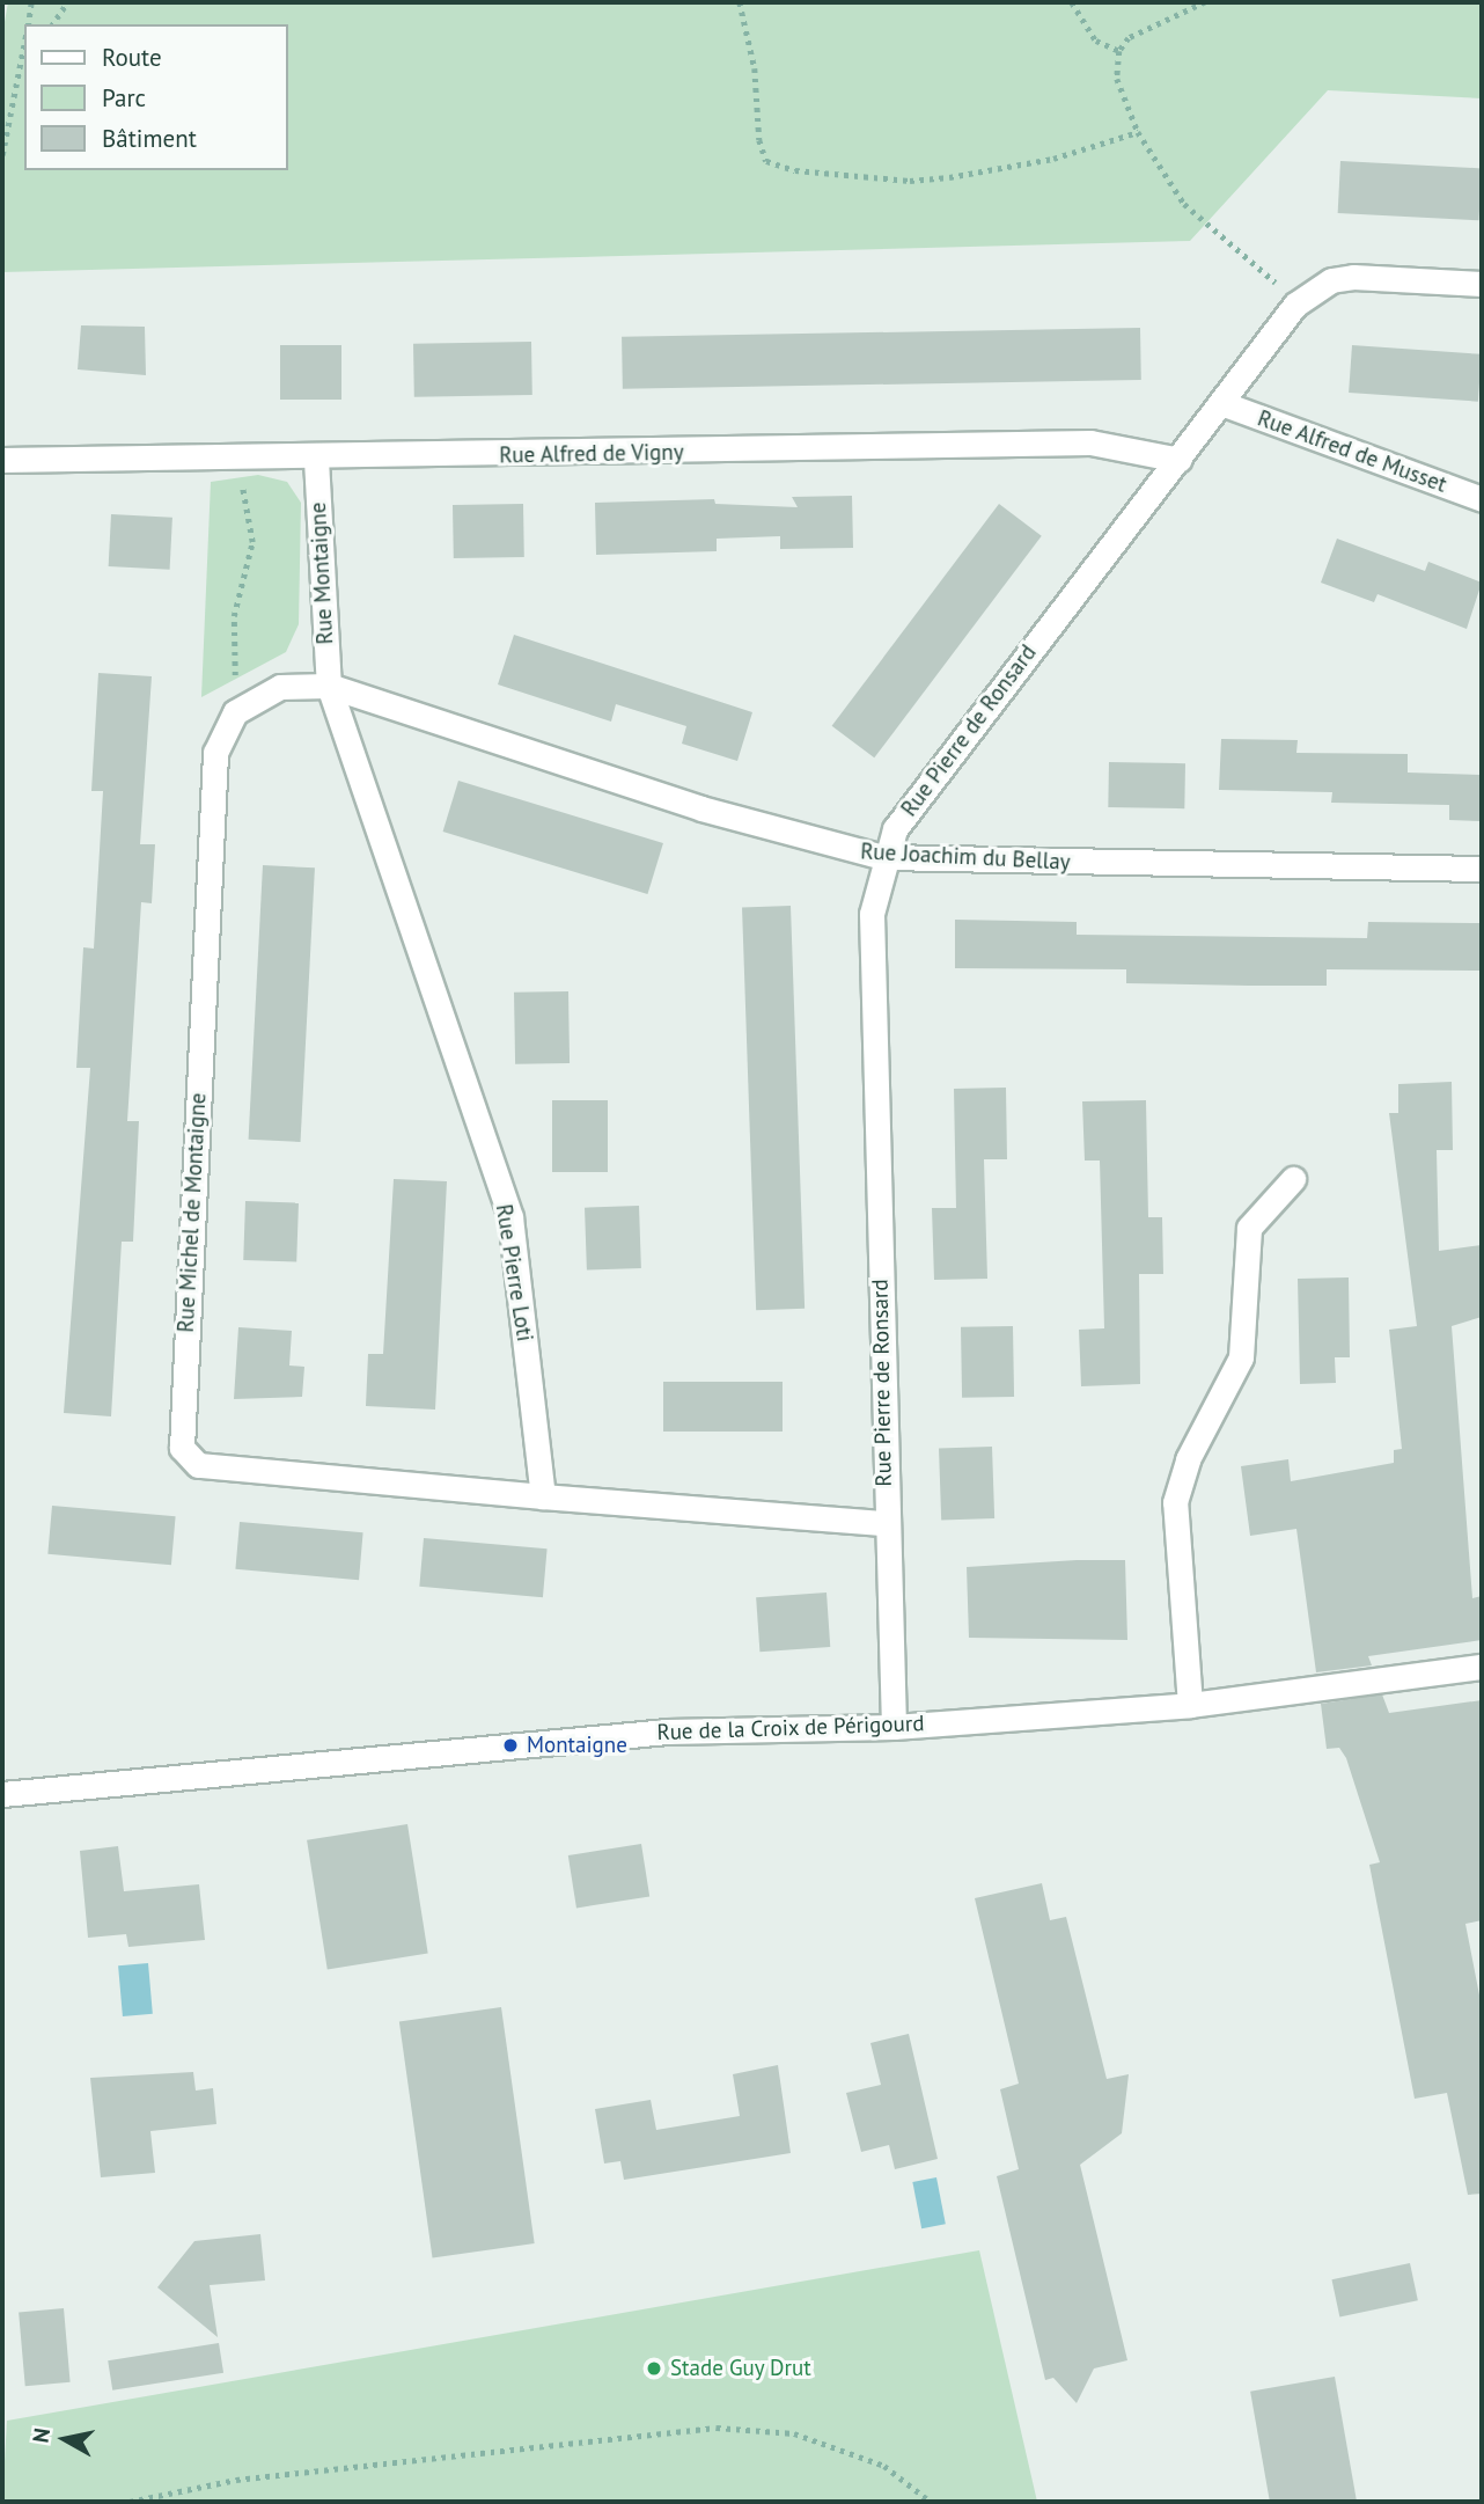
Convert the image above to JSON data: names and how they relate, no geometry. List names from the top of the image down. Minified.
{"streets":{"street":["Rue Alfred de Musset","Rue Alfred de Vigny","Rue Montaigne","Rue Pierre de Ronsard","Rue Joachim du Bellay","Rue Michel de Montaigne","Rue Pierre Loti","Rue de la Croix de Périgourd"]},"crossings":[["Rue Alfred de Musset","Rue Pierre de Ronsard"],["Rue Alfred de Vigny","Rue Montaigne"],["Rue Alfred de Vigny","Rue Pierre de Ronsard"],["Rue Montaigne","Rue Joachim du Bellay"],["Rue Montaigne","Rue Pierre Loti"],["Rue Pierre de Ronsard","Rue Joachim du Bellay"],["Rue Pierre de Ronsard","Rue de la Croix de Périgourd"],["Rue Joachim du Bellay","Rue Pierre Loti"],["Rue Michel de Montaigne","Rue Pierre Loti"]],"places":["Montaigne","Stade Guy Drut"],"legend":["Route","Parc","Bâtiment"],"north":"left"}
